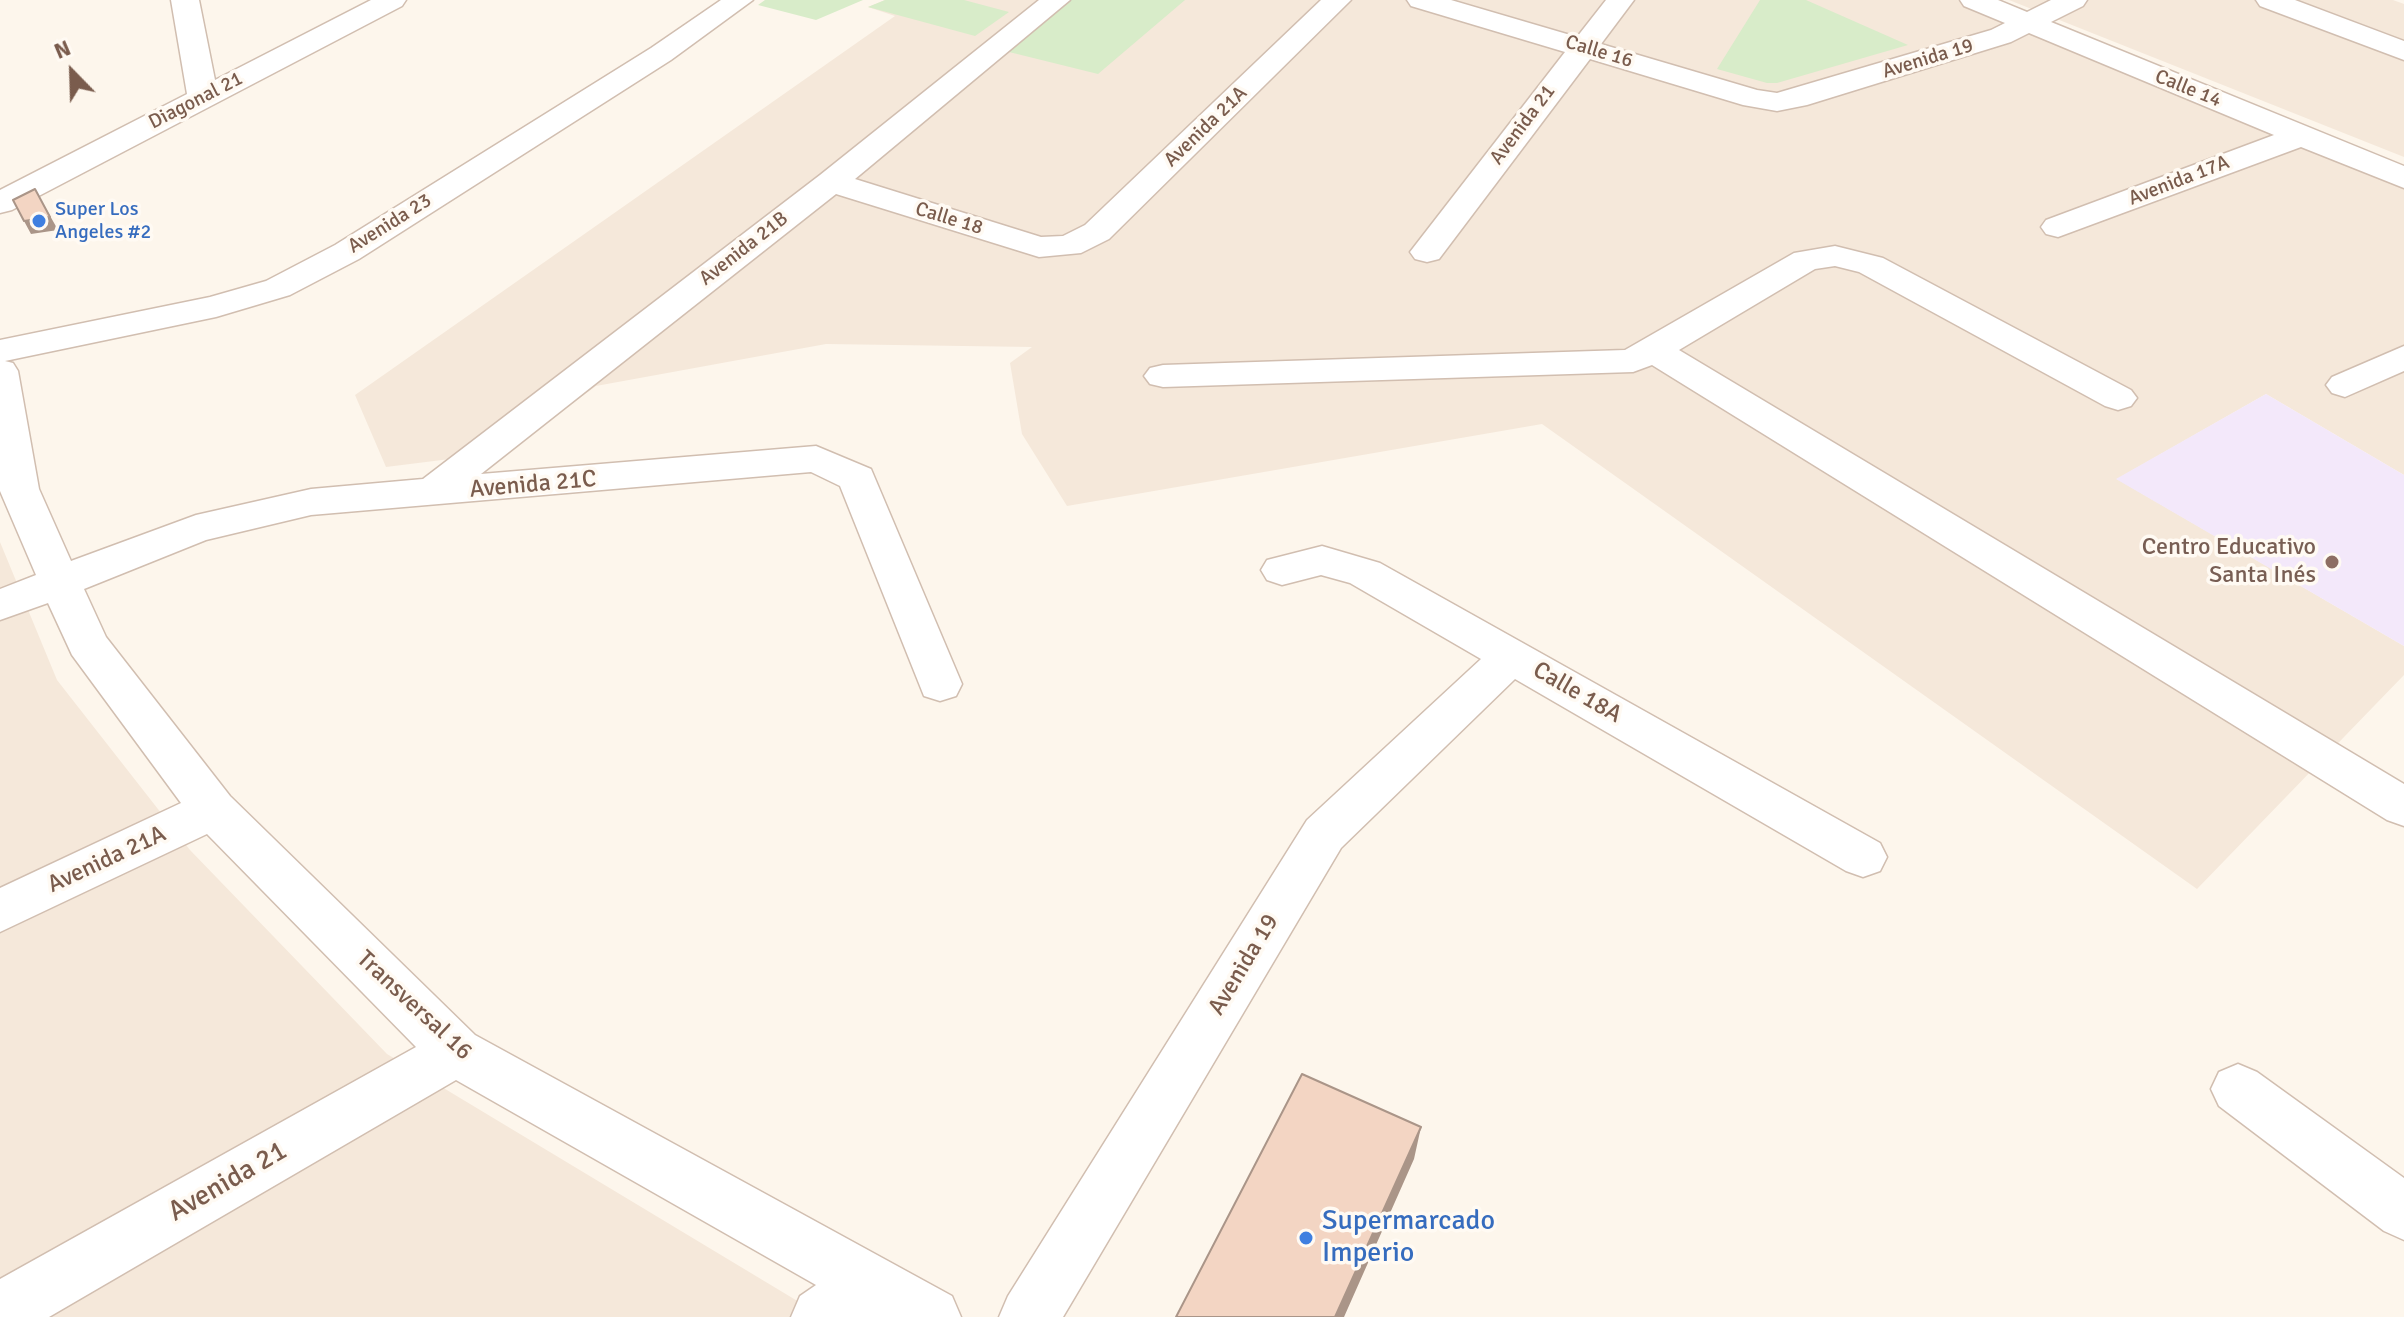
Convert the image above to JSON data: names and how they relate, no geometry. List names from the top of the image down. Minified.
{"streets":{"street":["Calle 16","Avenida 19","Calle 14","Diagonal 21","Avenida 21","Avenida 21A","Avenida 17A","Calle 18","Avenida 23","Avenida 21B","Avenida 21C","Calle 18A","Transversal 16"]},"crossings":[["Calle 16","Avenida 19"],["Calle 16","Avenida 21"],["Avenida 19","Calle 14"],["Avenida 19","Calle 18A"],["Calle 14","Avenida 17A"],["Avenida 21","Transversal 16"],["Avenida 21A","Calle 18"],["Avenida 21A","Transversal 16"],["Calle 18","Avenida 21B"],["Avenida 21B","Avenida 21C"],["Avenida 21C","Transversal 16"]],"places":["Super Los Angeles #2","Centro Educativo Santa Inés","Supermarcado Imperio"],"north":"top left"}
